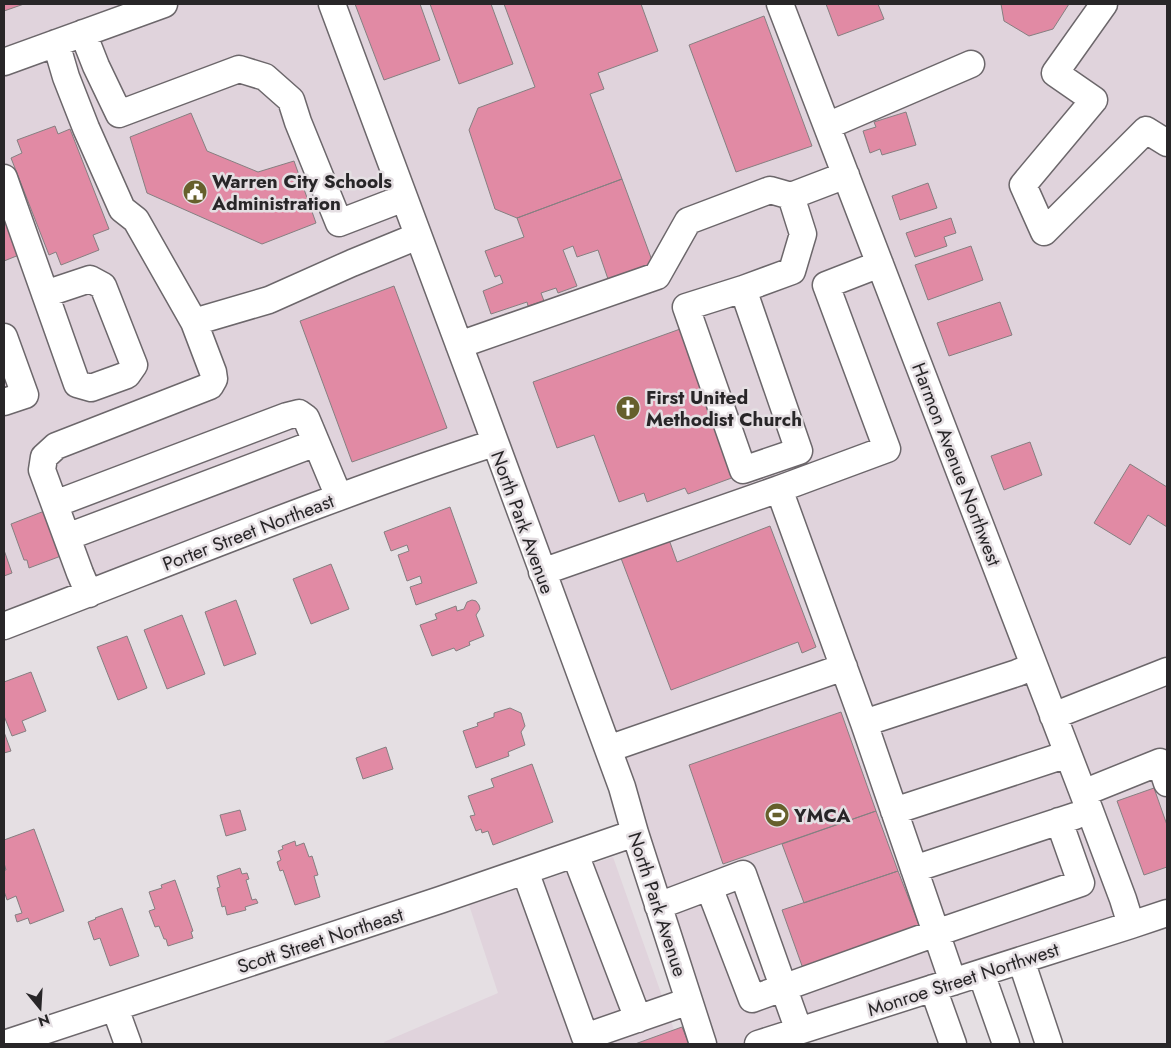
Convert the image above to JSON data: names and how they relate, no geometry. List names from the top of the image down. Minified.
{"streets":{"street":["Harmon Avenue Northwest","North Park Avenue","Porter Street Northeast","Scott Street Northeast","Monroe Street Northwest"]},"crossings":[["Harmon Avenue Northwest","Monroe Street Northwest"],["North Park Avenue","Porter Street Northeast"],["North Park Avenue","Scott Street Northeast"]],"places":{"public building":["Warren City Schools Administration"],"church":["First United Methodist Church"],"sports":["YMCA"]},"north":"bottom"}
